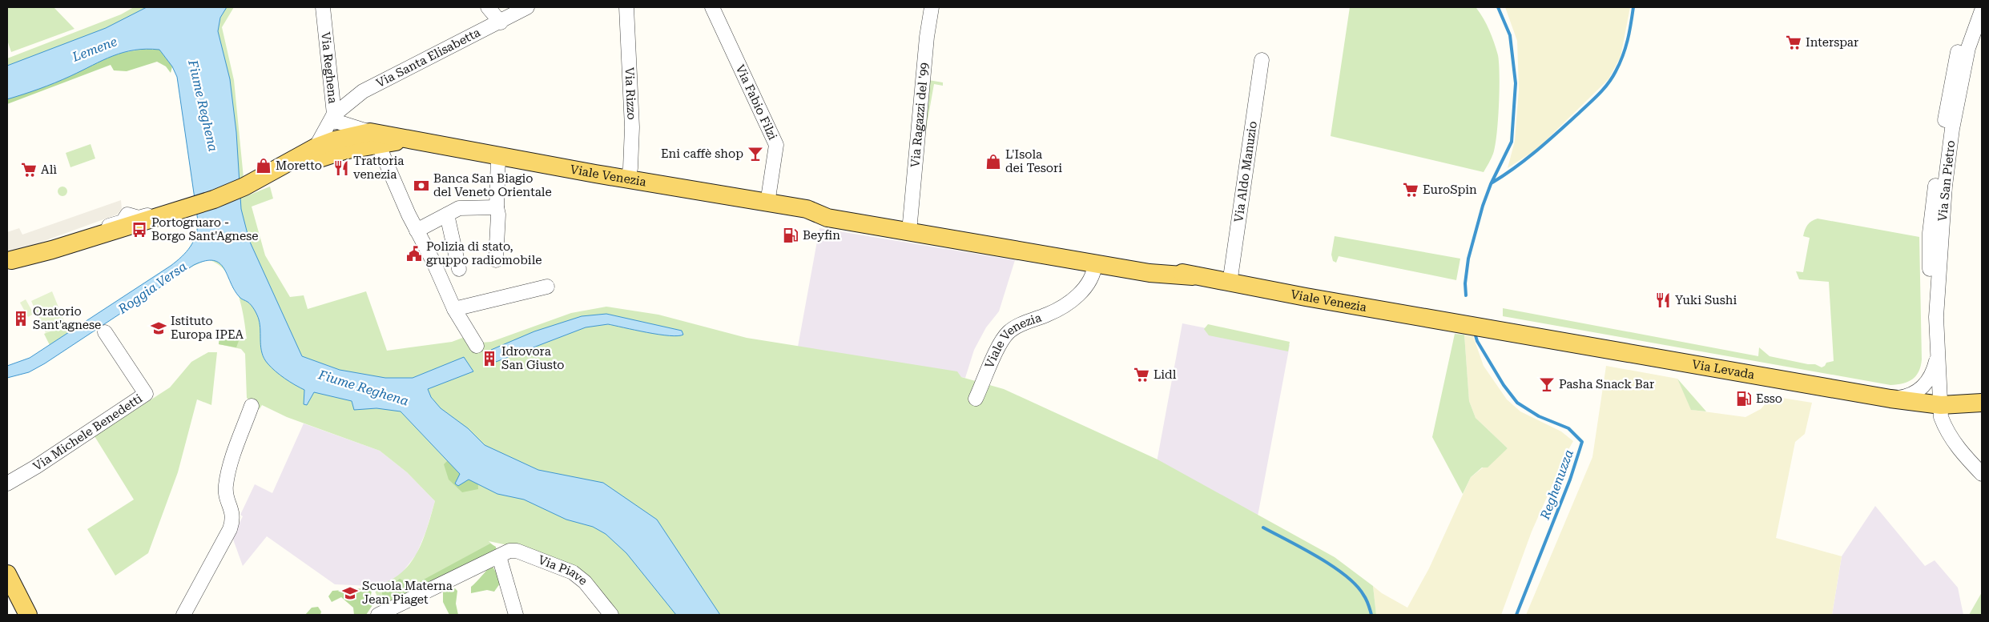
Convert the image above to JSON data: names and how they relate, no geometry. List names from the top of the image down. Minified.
{"streets":{"main road":["Viale Venezia","Via Levada"],"street":["Via Santa Elisabetta","Via Reghena","Via Rizzo","Via Fabio Filzi","Via Ragazzi del '99","Via Aldo Manuzio","Via Michele Benedetti","Via Piave"]},"crossings":[["Via Santa Elisabetta","Via Reghena"],["Via Santa Elisabetta","Viale Venezia"],["Via Reghena","Viale Venezia"],["Via Rizzo","Viale Venezia"],["Via Fabio Filzi","Viale Venezia"],["Via Ragazzi del '99","Viale Venezia"],["Via Aldo Manuzio","Viale Venezia"],["Viale Venezia","Via Levada"]],"water":["Lemene","Fiume Reghena","Roggia Versa","Reghenuzza"],"places":{"supermarket":["Interspar","Alì","EuroSpin","Lidl"],"bar":["Eni caffè shop","Pasha Snack Bar"],"shop":["L'Isola dei Tesori","Moretto"],"restaurant":["Trattoria venezia","Yuki Sushi"],"bank":["Banca San Biagio del Veneto Orientale"],"bus stop":["Portogruaro - Borgo Sant'Agnese"],"fuel station":["Beyfin","Esso"],"public building":["Polizia di stato, gruppo radiomobile"],"building":["Oratorio Sant'agnese","Idrovora San Giusto"],"school or university":["Istituto Europa IPEA","Scuola Materna Jean Piaget"]}}
